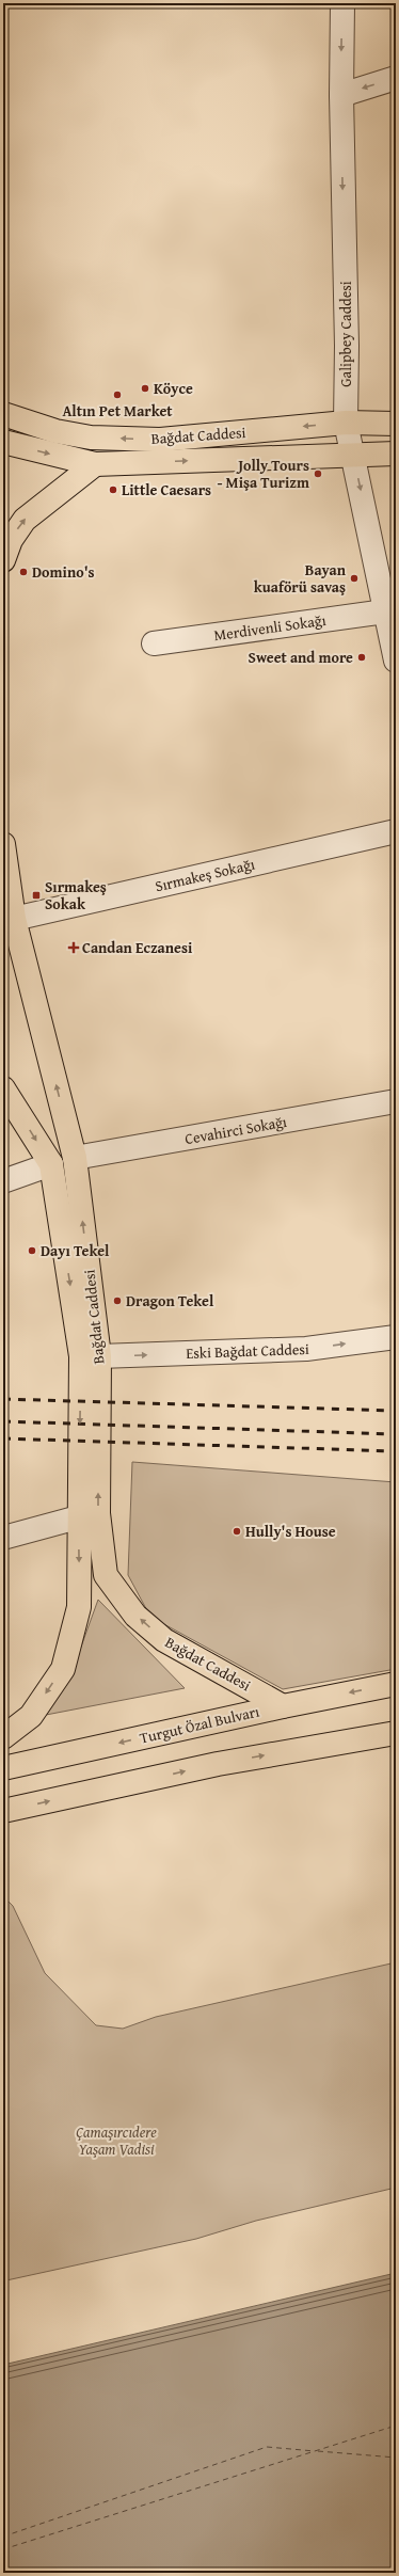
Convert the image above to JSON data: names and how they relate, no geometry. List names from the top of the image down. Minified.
{"streets":{"main road":["Bağdat Caddesi","Turgut Özal Bulvarı"],"street":["Galipbey Caddesi","Merdivenli Sokağı","Sırmakeş Sokağı","Cevahirci Sokağı","Eski Bağdat Caddesi"]},"crossings":[["Galipbey Caddesi","Bağdat Caddesi"],["Galipbey Caddesi","Merdivenli Sokağı"],["Bağdat Caddesi","Sırmakeş Sokağı"],["Bağdat Caddesi","Cevahirci Sokağı"],["Bağdat Caddesi","Eski Bağdat Caddesi"],["Bağdat Caddesi","Turgut Özal Bulvarı"]],"one_way":["Galipbey Caddesi","Eski Bağdat Caddesi"],"parks":["Çamaşırcıdere Yaşam Vadisi"],"places":{"other":["Köyce","Altın Pet Market","Jolly Tours - Mişa Turizm","Little Caesars","Domino's","Bayan kuaförü savaş","Sweet and more","Dayı Tekel","Dragon Tekel","Hully's House"],"transit":["Sırmakeş Sokak"],"health":["Candan Eczanesi"]}}
